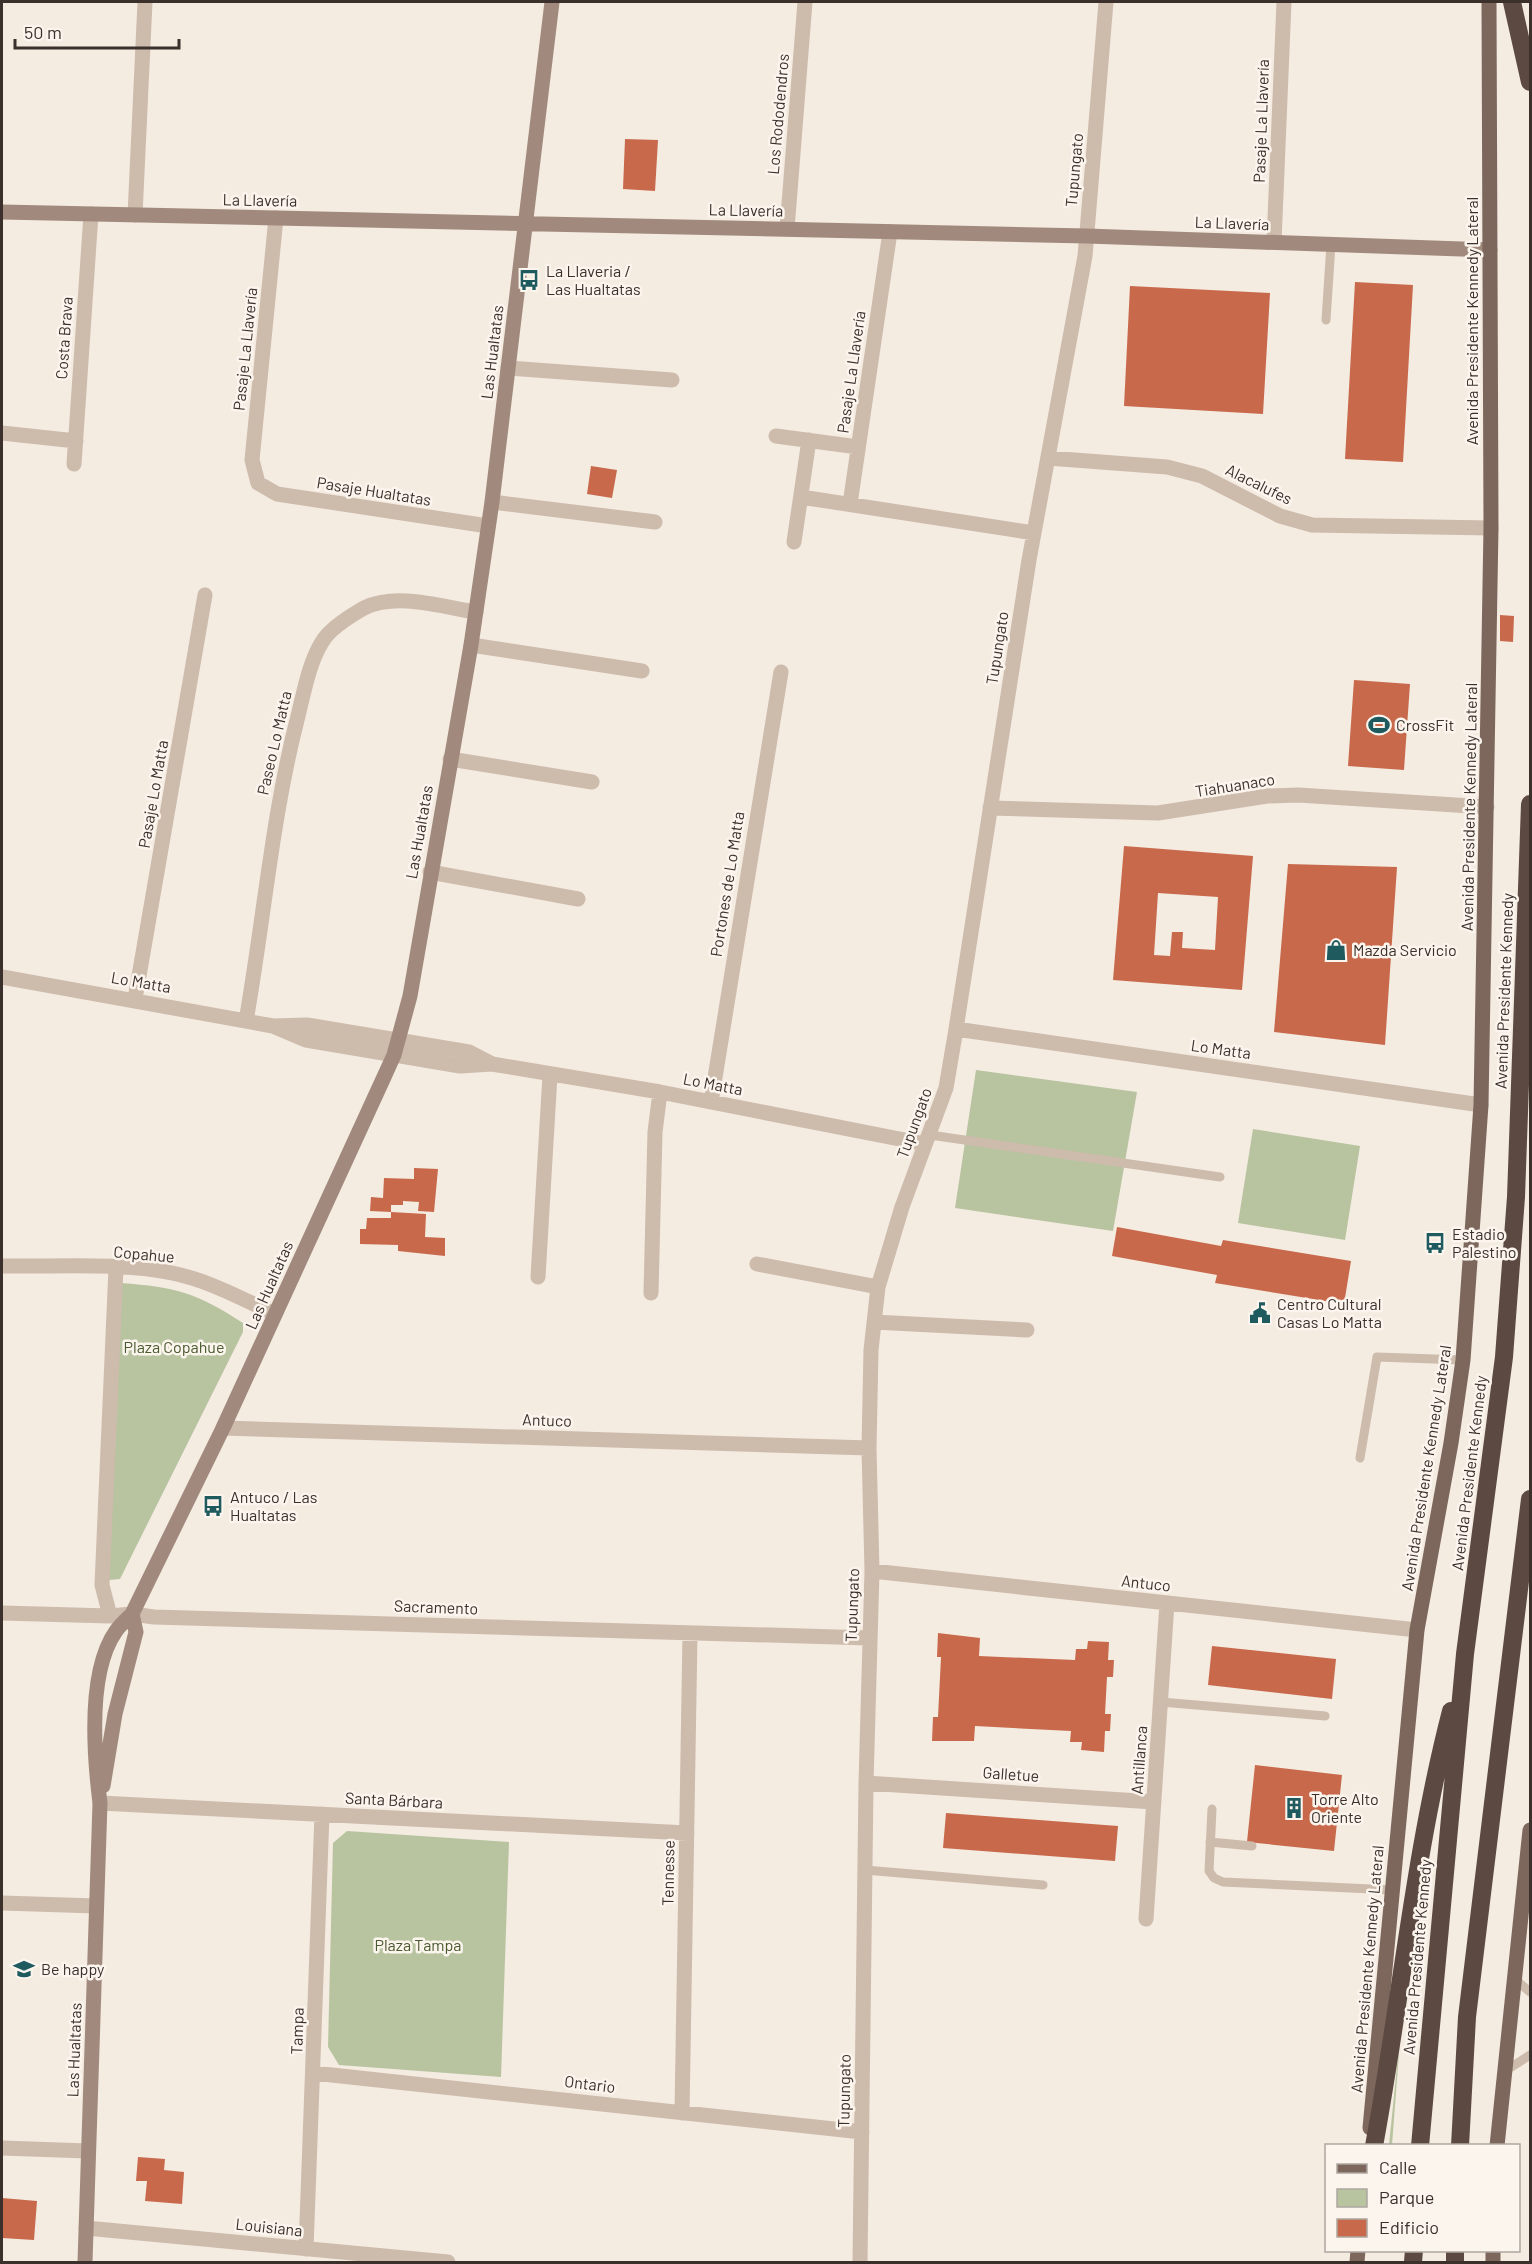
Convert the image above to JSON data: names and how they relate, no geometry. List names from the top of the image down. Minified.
{"streets":{"highway":["Avenida Presidente Kennedy"],"main road":["Avenida Presidente Kennedy Lateral"],"street":["Los Rododendros","Pasaje La Llavería","Tupungato","La Llavería","Costa Brava","Las Hualtatas","Alacalufes","Pasaje Hualtatas","Paseo Lo Matta","Tiahuanaco","Pasaje Lo Matta","Portones de Lo Matta","Lo Matta","Copahue","Antuco","Sacramento","Antillanca","Galletue","Santa Bárbara","Tennesse","Tampa","Ontario","Louisiana"]},"crossings":[["Los Rododendros","La Llavería"],["Pasaje La Llavería","La Llavería"],["Pasaje La Llavería","Pasaje Hualtatas"],["Tupungato","La Llavería"],["Tupungato","Alacalufes"],["Tupungato","Tiahuanaco"],["Tupungato","Lo Matta"],["Tupungato","Antuco"],["Tupungato","Sacramento"],["Tupungato","Galletue"],["Tupungato","Ontario"],["La Llavería","Avenida Presidente Kennedy Lateral"],["La Llavería","Costa Brava"],["La Llavería","Las Hualtatas"],["Avenida Presidente Kennedy Lateral","Alacalufes"],["Avenida Presidente Kennedy Lateral","Tiahuanaco"],["Avenida Presidente Kennedy Lateral","Lo Matta"],["Avenida Presidente Kennedy Lateral","Antuco"],["Las Hualtatas","Pasaje Hualtatas"],["Las Hualtatas","Paseo Lo Matta"],["Las Hualtatas","Lo Matta"],["Las Hualtatas","Copahue"],["Las Hualtatas","Antuco"],["Las Hualtatas","Sacramento"],["Las Hualtatas","Santa Bárbara"],["Las Hualtatas","Louisiana"],["Paseo Lo Matta","Lo Matta"],["Pasaje Lo Matta","Lo Matta"],["Portones de Lo Matta","Lo Matta"],["Antuco","Antillanca"],["Sacramento","Tennesse"],["Antillanca","Galletue"],["Santa Bárbara","Tennesse"],["Santa Bárbara","Tampa"],["Tennesse","Ontario"],["Tampa","Ontario"],["Tampa","Louisiana"]],"parks":["Plaza Copahue","Plaza Tampa"],"places":{"bus stop":["La Llaveria / Las Hualtatas","Estadio Palestino","Antuco / Las Hualtatas"],"sports":["CrossFit"],"shop":["Mazda Servicio"],"public building":["Centro Cultural Casas Lo Matta"],"building":["Torre Alto Oriente"],"school or university":["Be happy"]},"legend":["Calle","Parque","Edificio"],"scale_bar":"50 m"}
